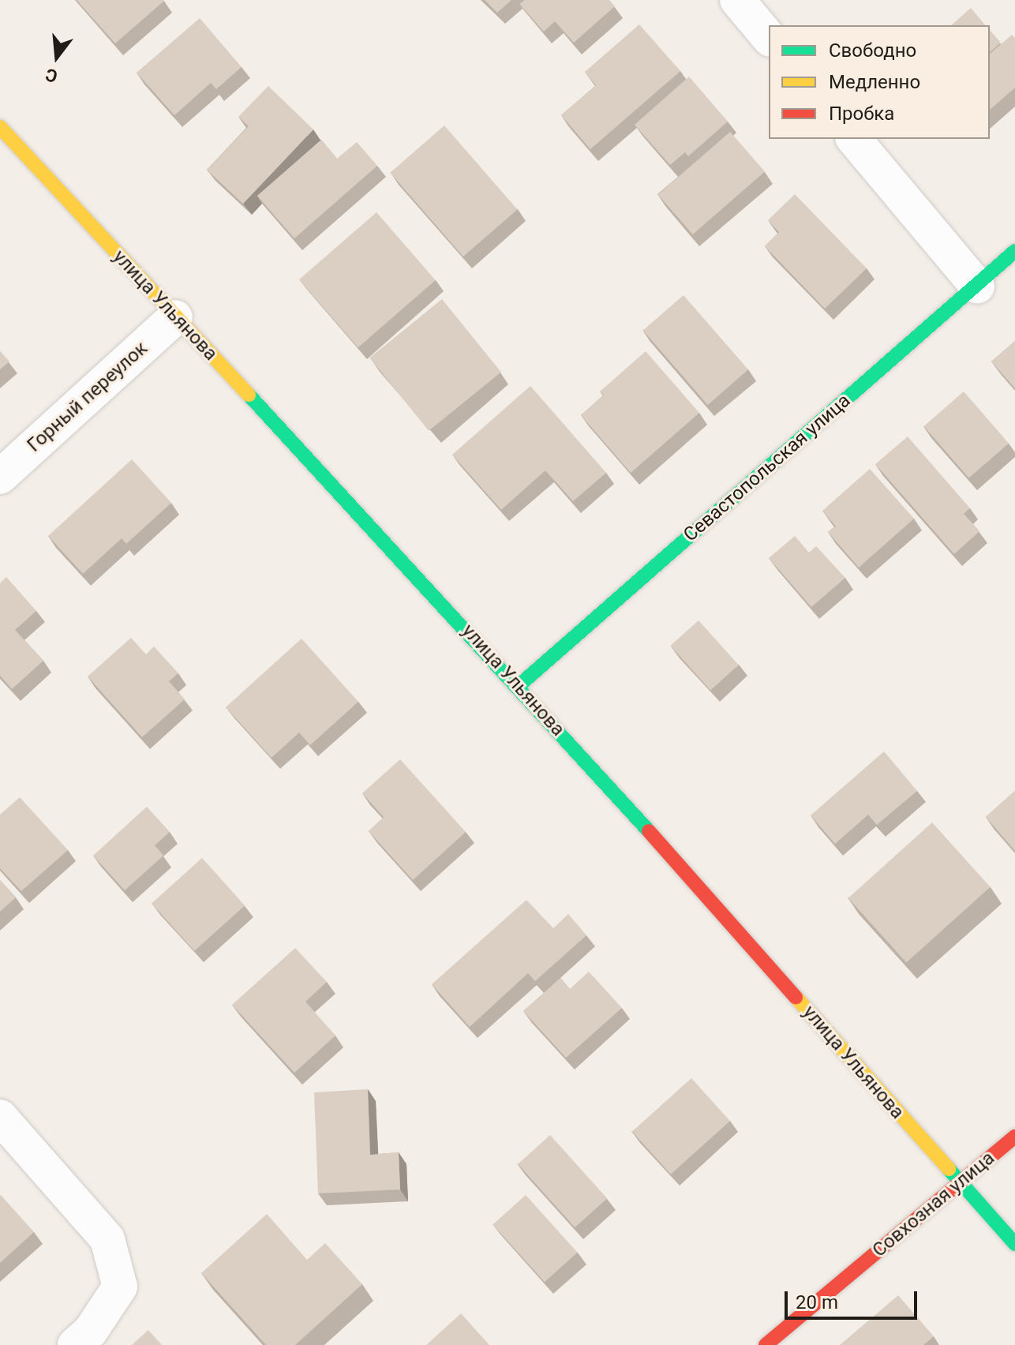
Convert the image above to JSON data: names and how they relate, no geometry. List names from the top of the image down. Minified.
{"streets":{"main road":["улица Ульянова","Севастопольская улица","Совхозная улица"],"street":["Горный переулок"]},"crossings":[["улица Ульянова","Горный переулок"],["улица Ульянова","Севастопольская улица"],["улица Ульянова","Совхозная улица"]],"legend":["Свободно","Медленно","Пробка"],"scale_bar":"20 m","north":"bottom"}
